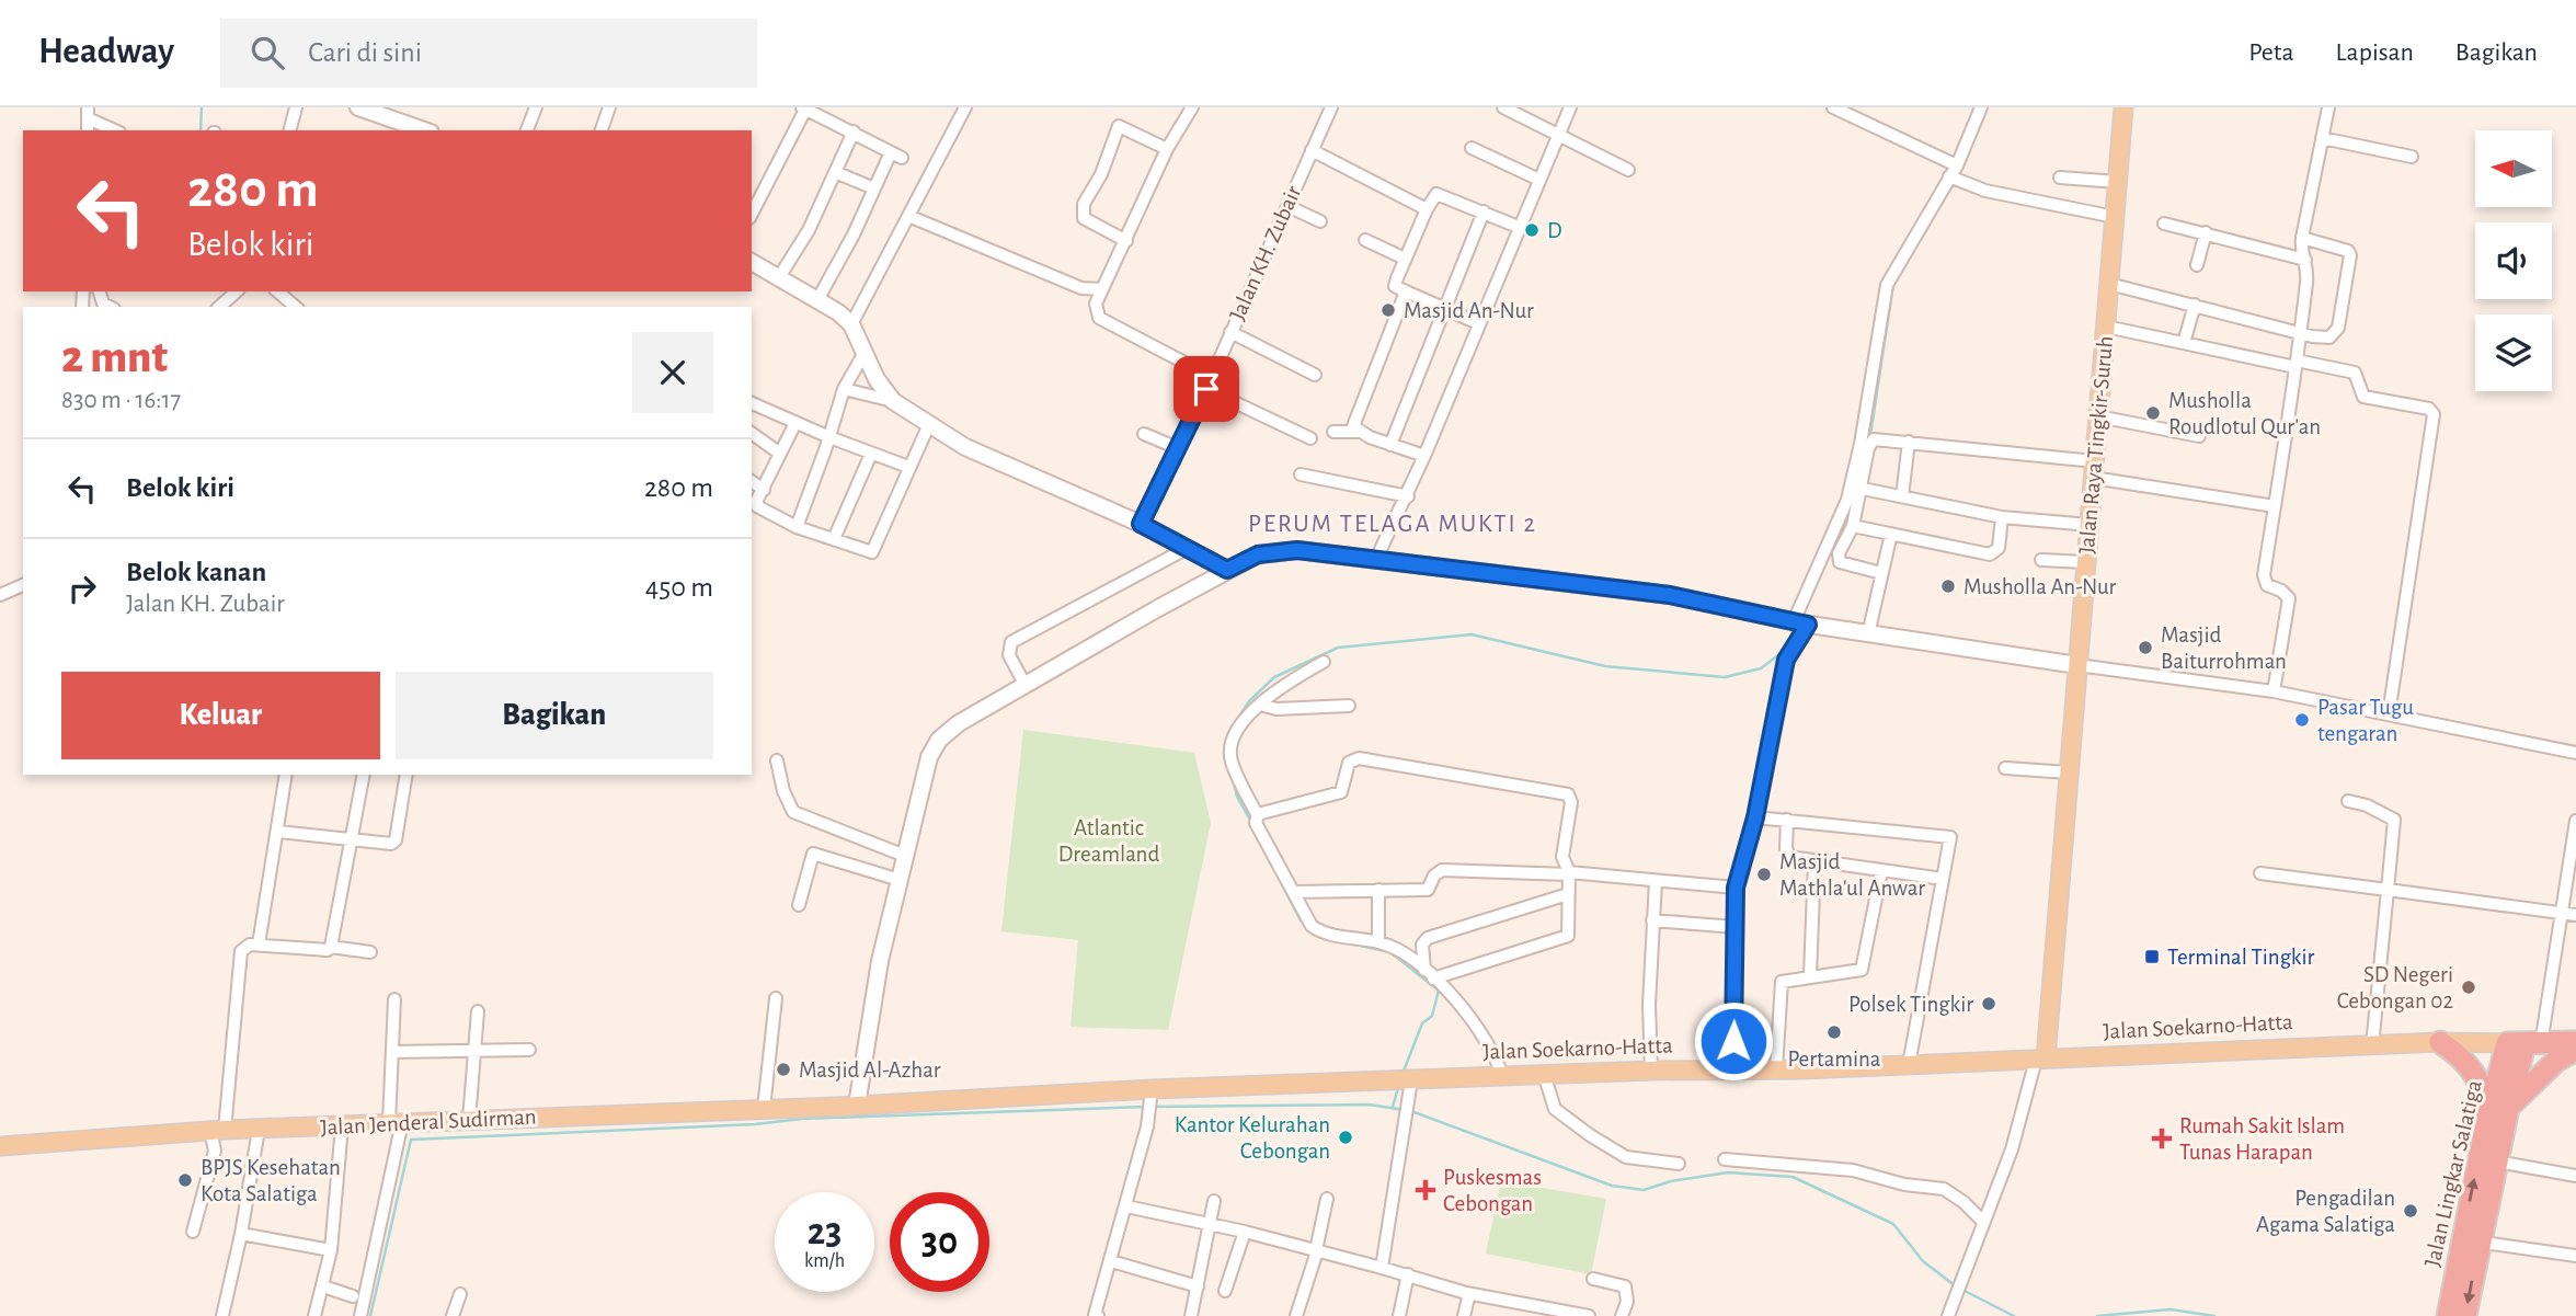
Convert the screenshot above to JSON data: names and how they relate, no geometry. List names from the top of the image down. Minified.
{"streets":{"highway":["Jalan Soekarno-Hatta","Jalan Lingkar Salatiga"],"main road":["Jalan Raya Tingkir-Suruh","Jalan Jenderal Sudirman"],"street":["Jalan KH. Zubair"]},"crossings":[["Jalan Raya Tingkir-Suruh","Jalan Soekarno-Hatta"],["Jalan Soekarno-Hatta","Jalan Jenderal Sudirman"],["Jalan Soekarno-Hatta","Jalan Lingkar Salatiga"]],"districts":["PERUM TELAGA MUKTI 2"],"parks":["Atlantic Dreamland"],"places":{"other":["D","Masjid An-Nur","Musholla Roudlotul Qur'an","Musholla An-Nur","Masjid Baiturrohman","Pasar Tugu tengaran","Masjid Mathla'ul Anwar","SD Negeri Cebongan 02","Polsek Tingkir","Pertamina","Masjid Al-Azhar","Kantor Kelurahan Cebongan","BPJS Kesehatan Kota Salatiga","Pengadilan Agama Salatiga"],"transit":["Terminal Tingkir"],"health":["Rumah Sakit Islam Tunas Harapan","Puskesmas Cebongan"]},"north":"left","page":{"header":"Headway","search":"Cari di sini","nav":["Peta","Lapisan","Bagikan"],"turn":["280 m","Belok kiri"],"heading":["2 mnt","830 m · 16:17"],"list":[{"name":"Belok kiri","value":"280 m"},{"name":"Belok kanan","note":"Jalan KH. Zubair","value":"450 m"}],"buttons":["Keluar","Bagikan"],"speed":"23 km/h","limit":"30"}}
